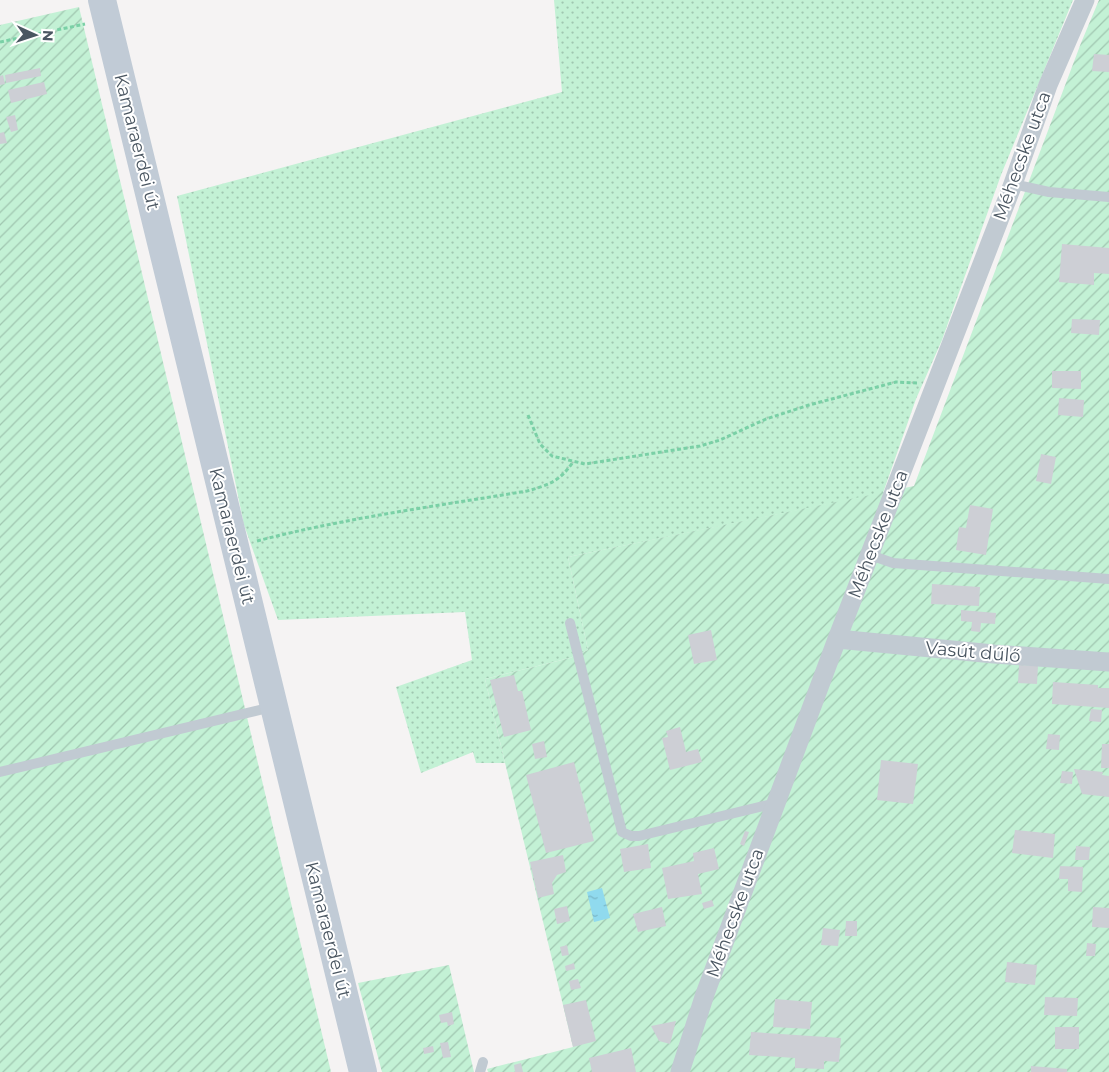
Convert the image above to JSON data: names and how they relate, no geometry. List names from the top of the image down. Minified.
{"streets":{"street":["Kamaraerdei út","Méhecske utca","Vasút dűlő"]},"crossings":[["Méhecske utca","Vasút dűlő"]],"north":"right"}
